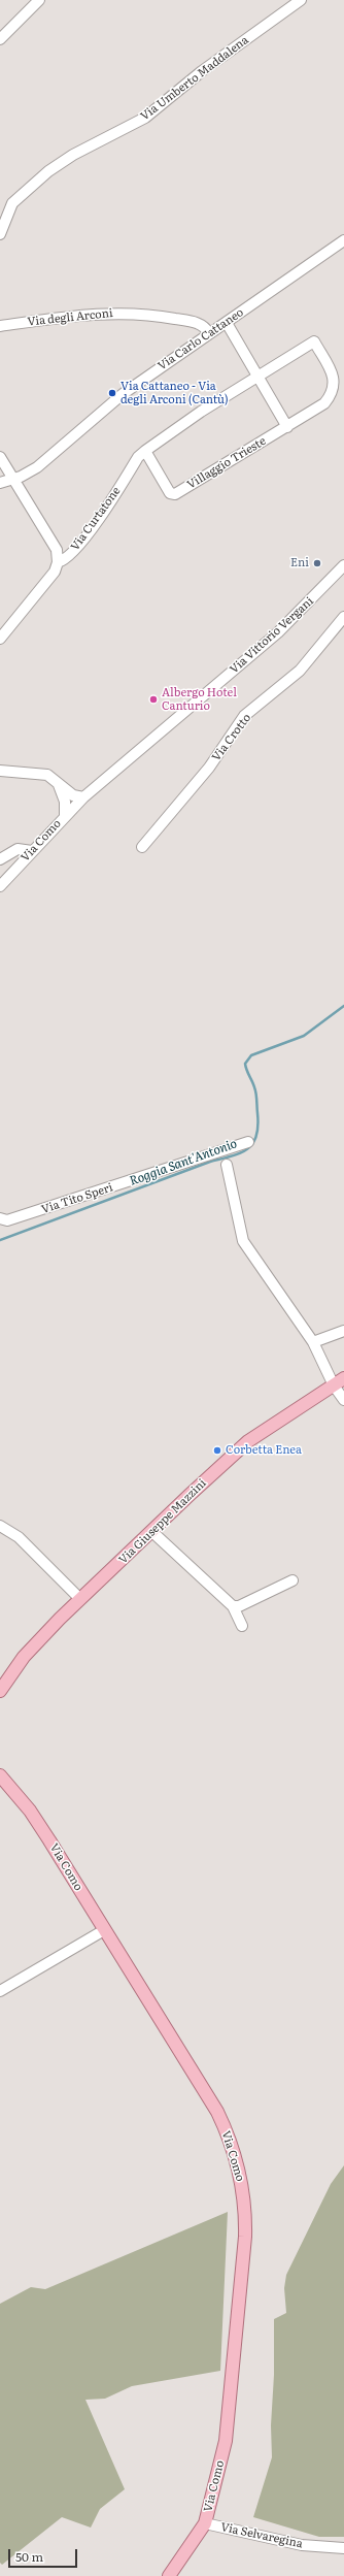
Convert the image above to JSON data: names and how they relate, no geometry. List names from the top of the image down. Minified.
{"streets":{"main road":["Via Como","Via Giuseppe Mazzini"],"street":["Via Umberto Maddalena","Via degli Arconi","Via Carlo Cattaneo","Villaggio Trieste","Via Curtatone","Via Vittorio Vergani","Via Crotto","Via Tito Speri","Via Selvaregina"]},"crossings":[["Via degli Arconi","Via Carlo Cattaneo"],["Villaggio Trieste","Via Curtatone"],["Via Vittorio Vergani","Via Como"],["Via Como","Via Selvaregina"]],"water":["Roggia Sant'Antonio"],"places":["Via Cattaneo - Via degli Arconi (Cantù)","Eni","Albergo Hotel Canturio","Corbetta Enea"],"scale_bar":"50 m"}
